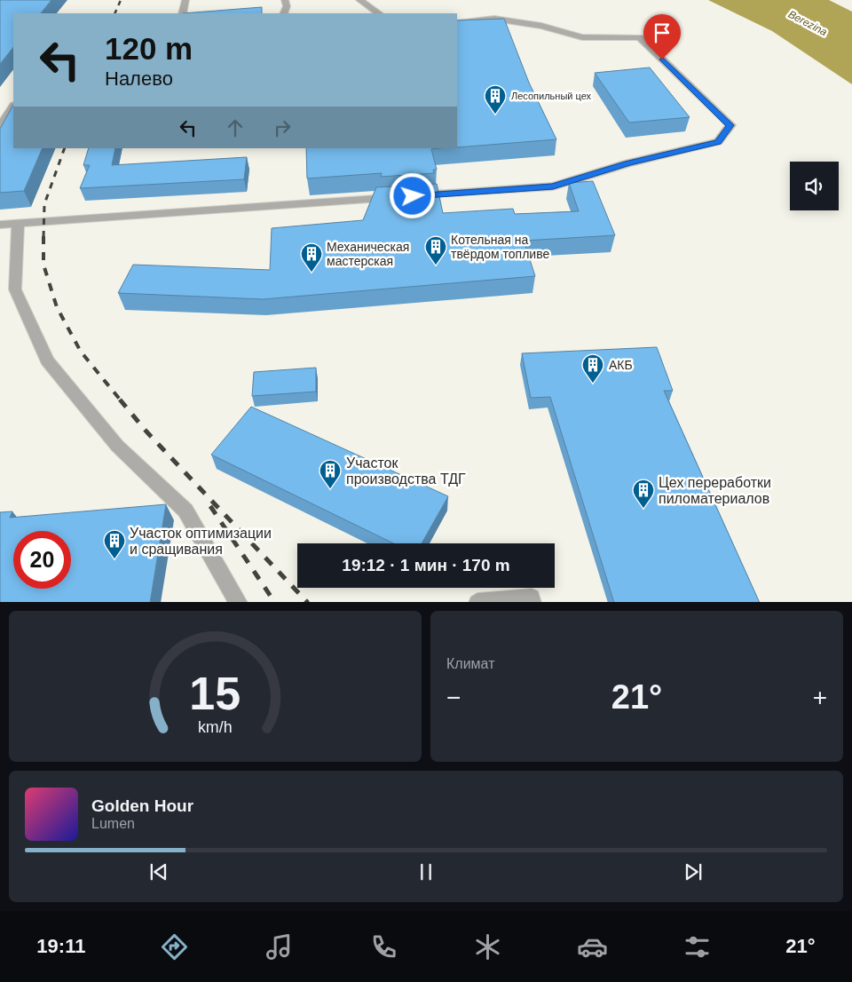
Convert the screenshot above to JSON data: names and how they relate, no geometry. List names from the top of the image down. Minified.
{"water":["Berezina"],"places":{"building":["Лесопильный цех","Котельная на твёрдом топливе","Механическая мастерская","АКБ","Участок производства ТДГ","Цех переработки пиломатериалов","Участок оптимизации и сращивания"]},"page":{"turn":["120 m","Налево"],"limit":"20","trip":"19:12 · 1 мин · 170 m","tile":"Климат","heat":["−","21°","+"],"song":["Golden Hour","Lumen"],"tabs":["19:11","21°"],"gauge":["15","km/h"]}}
